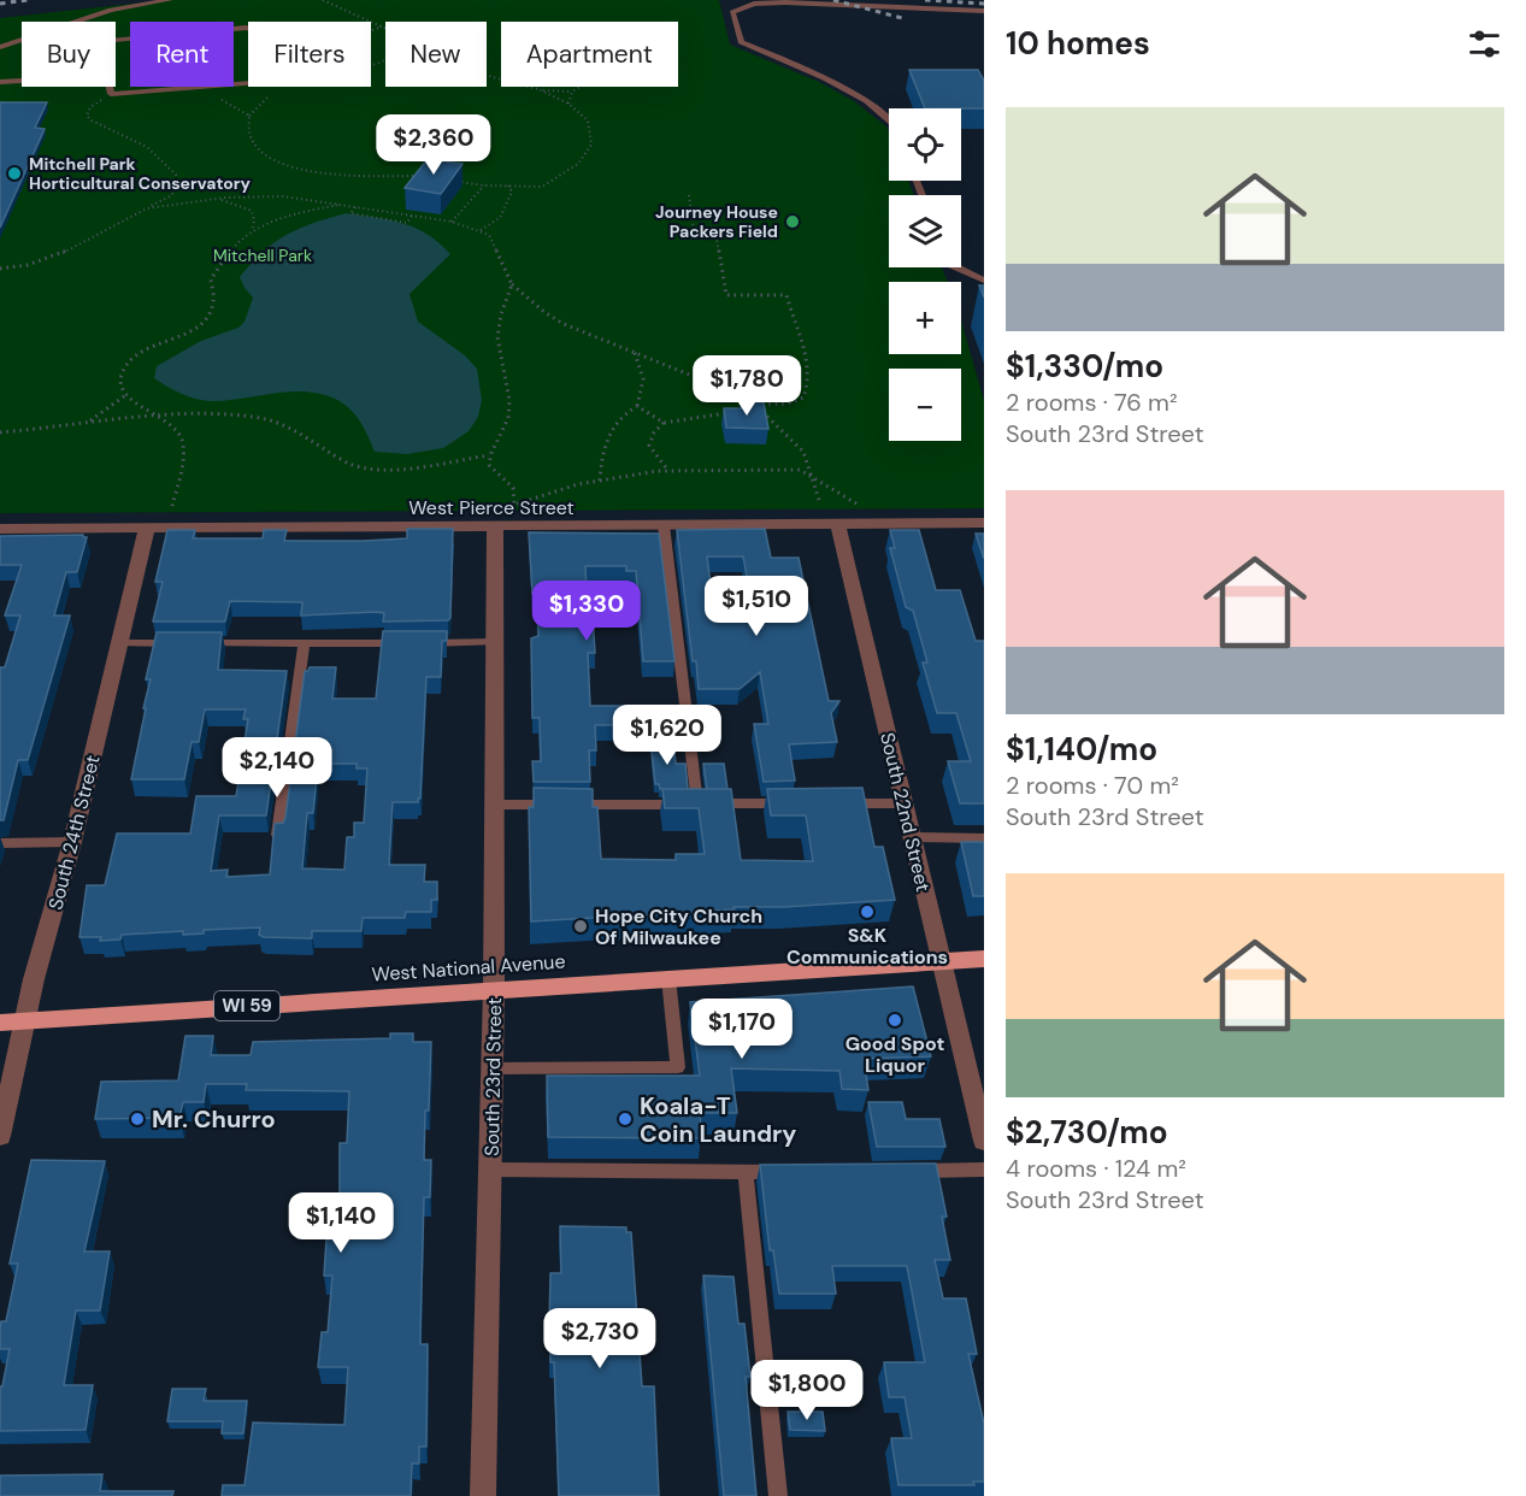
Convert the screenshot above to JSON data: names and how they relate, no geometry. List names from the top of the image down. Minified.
{"streets":{"main road":["West National Avenue","WI 59"],"street":["West Pierce Street","South 22nd Street","South 24th Street","South 23rd Street"]},"crossings":[["West Pierce Street","South 22nd Street"],["West Pierce Street","South 24th Street"],["West Pierce Street","South 23rd Street"],["South 22nd Street","West National Avenue"],["South 24th Street","West National Avenue"],["West National Avenue","South 23rd Street"]],"parks":["Mitchell Park"],"places":["Mitchell Park Horticultural Conservatory","Journey House Packers Field","S&K Communications","Hope City Church Of Milwaukee","Good Spot Liquor","Mr. Churro","Koala-T Coin Laundry"],"page":{"heading":"10 homes","chip":["Buy","Rent","Filters","New","Apartment"],"list":[{"name":"$1,330/mo","note":"2 rooms · 76 m² · South 23rd Street"},{"name":"$1,140/mo","note":"2 rooms · 70 m² · South 23rd Street"},{"name":"$2,730/mo","note":"4 rooms · 124 m² · South 23rd Street"}],"map_buttons":["+","−"],"price":["$2,360","$1,780","$1,510","$1,330","$1,620","$2,140","$1,170","$1,140","$2,730","$1,800"]}}
